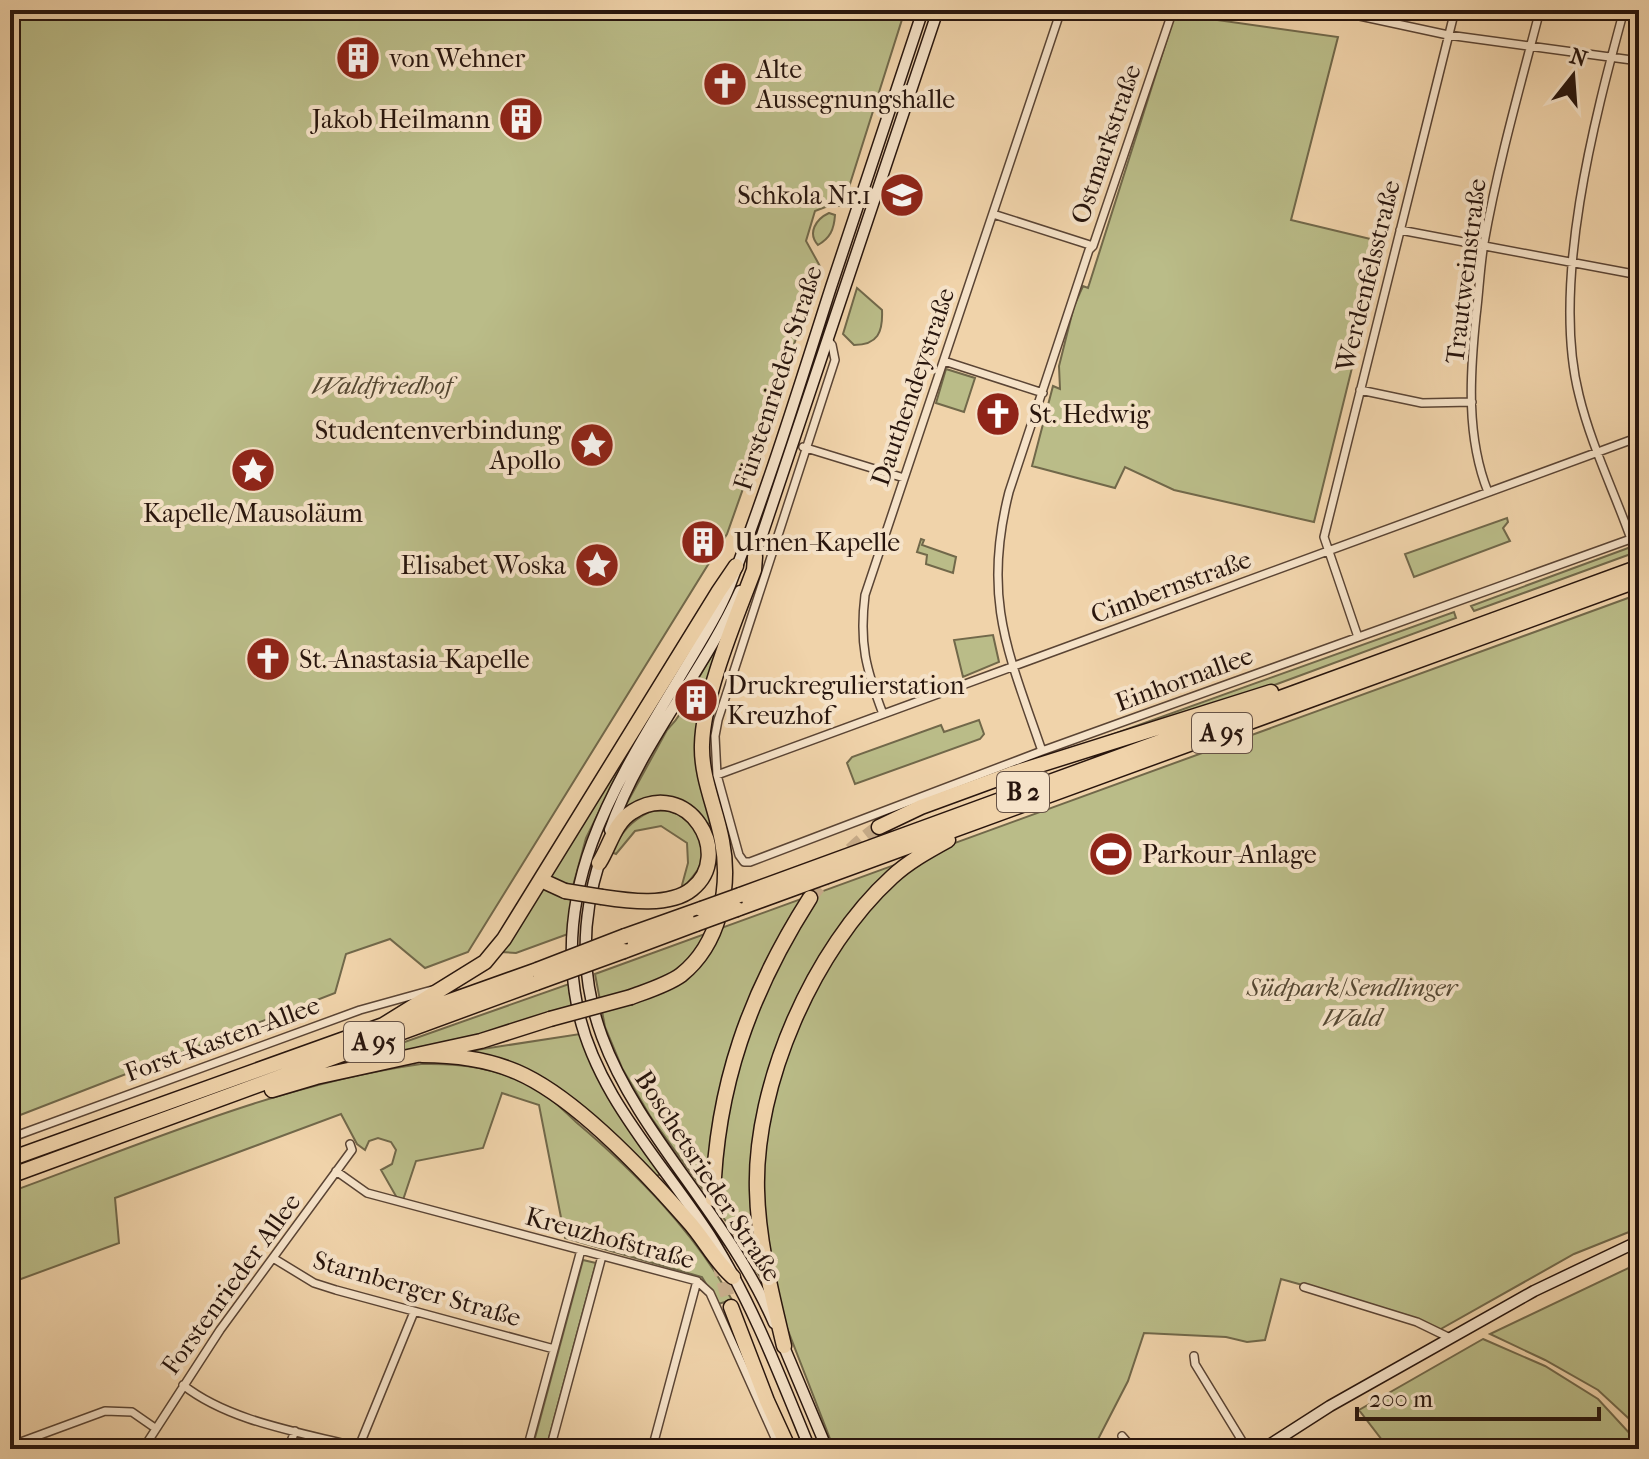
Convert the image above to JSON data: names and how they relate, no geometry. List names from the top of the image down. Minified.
{"streets":{"highway":["A 95","B 2"],"main road":["Fürstenrieder Straße","Boschetsrieder Straße"],"street":["Ostmarkstraße","Trautweinstraße","Werdenfelsstraße","Dauthendeystraße","Cimbernstraße","Einhornallee","Forst-Kasten-Allee","Kreuzhofstraße","Forstenrieder Allee","Starnberger Straße"]},"crossings":[["Ostmarkstraße","Cimbernstraße"],["Ostmarkstraße","Einhornallee"],["Trautweinstraße","Cimbernstraße"],["Werdenfelsstraße","Cimbernstraße"],["Fürstenrieder Straße","Cimbernstraße"],["Fürstenrieder Straße","Einhornallee"],["Fürstenrieder Straße","Boschetsrieder Straße"],["Dauthendeystraße","Cimbernstraße"],["A 95","B 2"],["Kreuzhofstraße","Forstenrieder Allee"],["Forstenrieder Allee","Starnberger Straße"]],"parks":["Waldfriedhof","Südpark/Sendlinger Wald"],"places":{"building":["von Wehner","Jakob Heilmann","Urnen-Kapelle","Druckregulierstation Kreuzhof"],"church":["Alte Aussegnungshalle","St. Hedwig","St.-Anastasia-Kapelle"],"school or university":["Schkola Nr.1"],"place":["Studentenverbindung Apollo","Kapelle/Mausoläum","Elisabet Woska"],"sports":["Parkour-Anlage"]},"scale_bar":"200 m","north":"top"}
